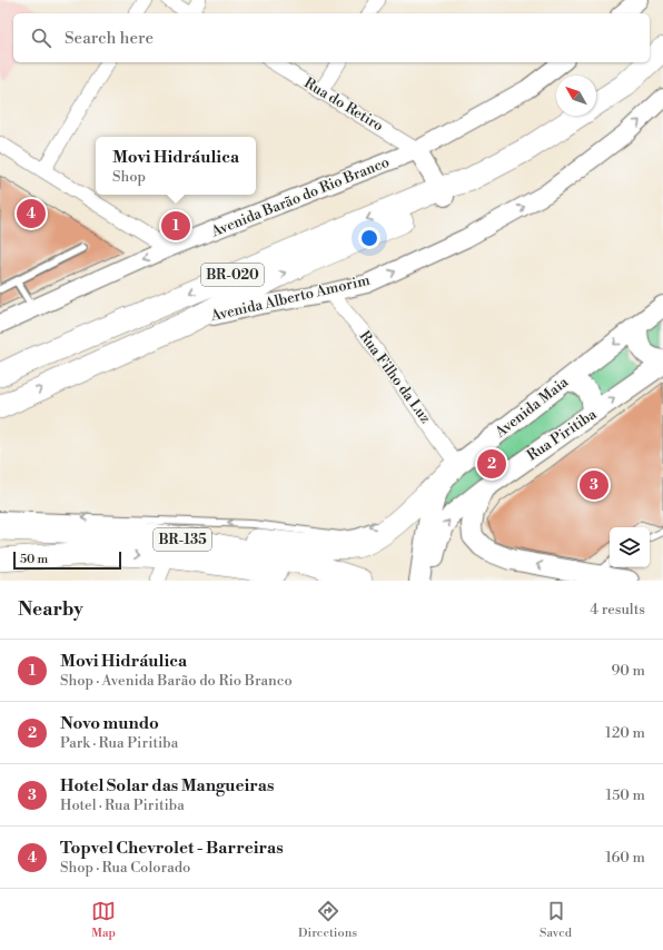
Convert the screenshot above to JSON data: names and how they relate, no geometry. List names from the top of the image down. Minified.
{"streets":{"highway":["BR-020","BR-135"],"main road":["Avenida Maia","Rua Piritiba"],"street":["Rua do Retiro","Avenida Barão do Rio Branco","Avenida Alberto Amorim","Rua Filho da Luz"]},"crossings":[["Rua do Retiro","Avenida Barão do Rio Branco"],["Avenida Alberto Amorim","Rua Filho da Luz"],["Rua Filho da Luz","Avenida Maia"],["Avenida Maia","Rua Piritiba"]],"one_way":["Avenida Alberto Amorim","Rua Piritiba"],"scale_bar":"50 m","north":"top left","page":{"search":"Search here","popup":["Movi Hidráulica","Shop"],"pins":["4","1","2","3"],"scale":"50 m","heading":["Nearby","4 results"],"list":[{"mark":"1","name":"Movi Hidráulica","note":"Shop · Avenida Barão do Rio Branco","value":"90 m"},{"mark":"2","name":"Novo mundo","note":"Park · Rua Piritiba","value":"120 m"},{"mark":"3","name":"Hotel Solar das Mangueiras","note":"Hotel · Rua Piritiba","value":"150 m"},{"mark":"4","name":"Topvel Chevrolet - Barreiras","note":"Shop · Rua Colorado","value":"160 m"}],"nav":["Map","Directions","Saved"]}}
